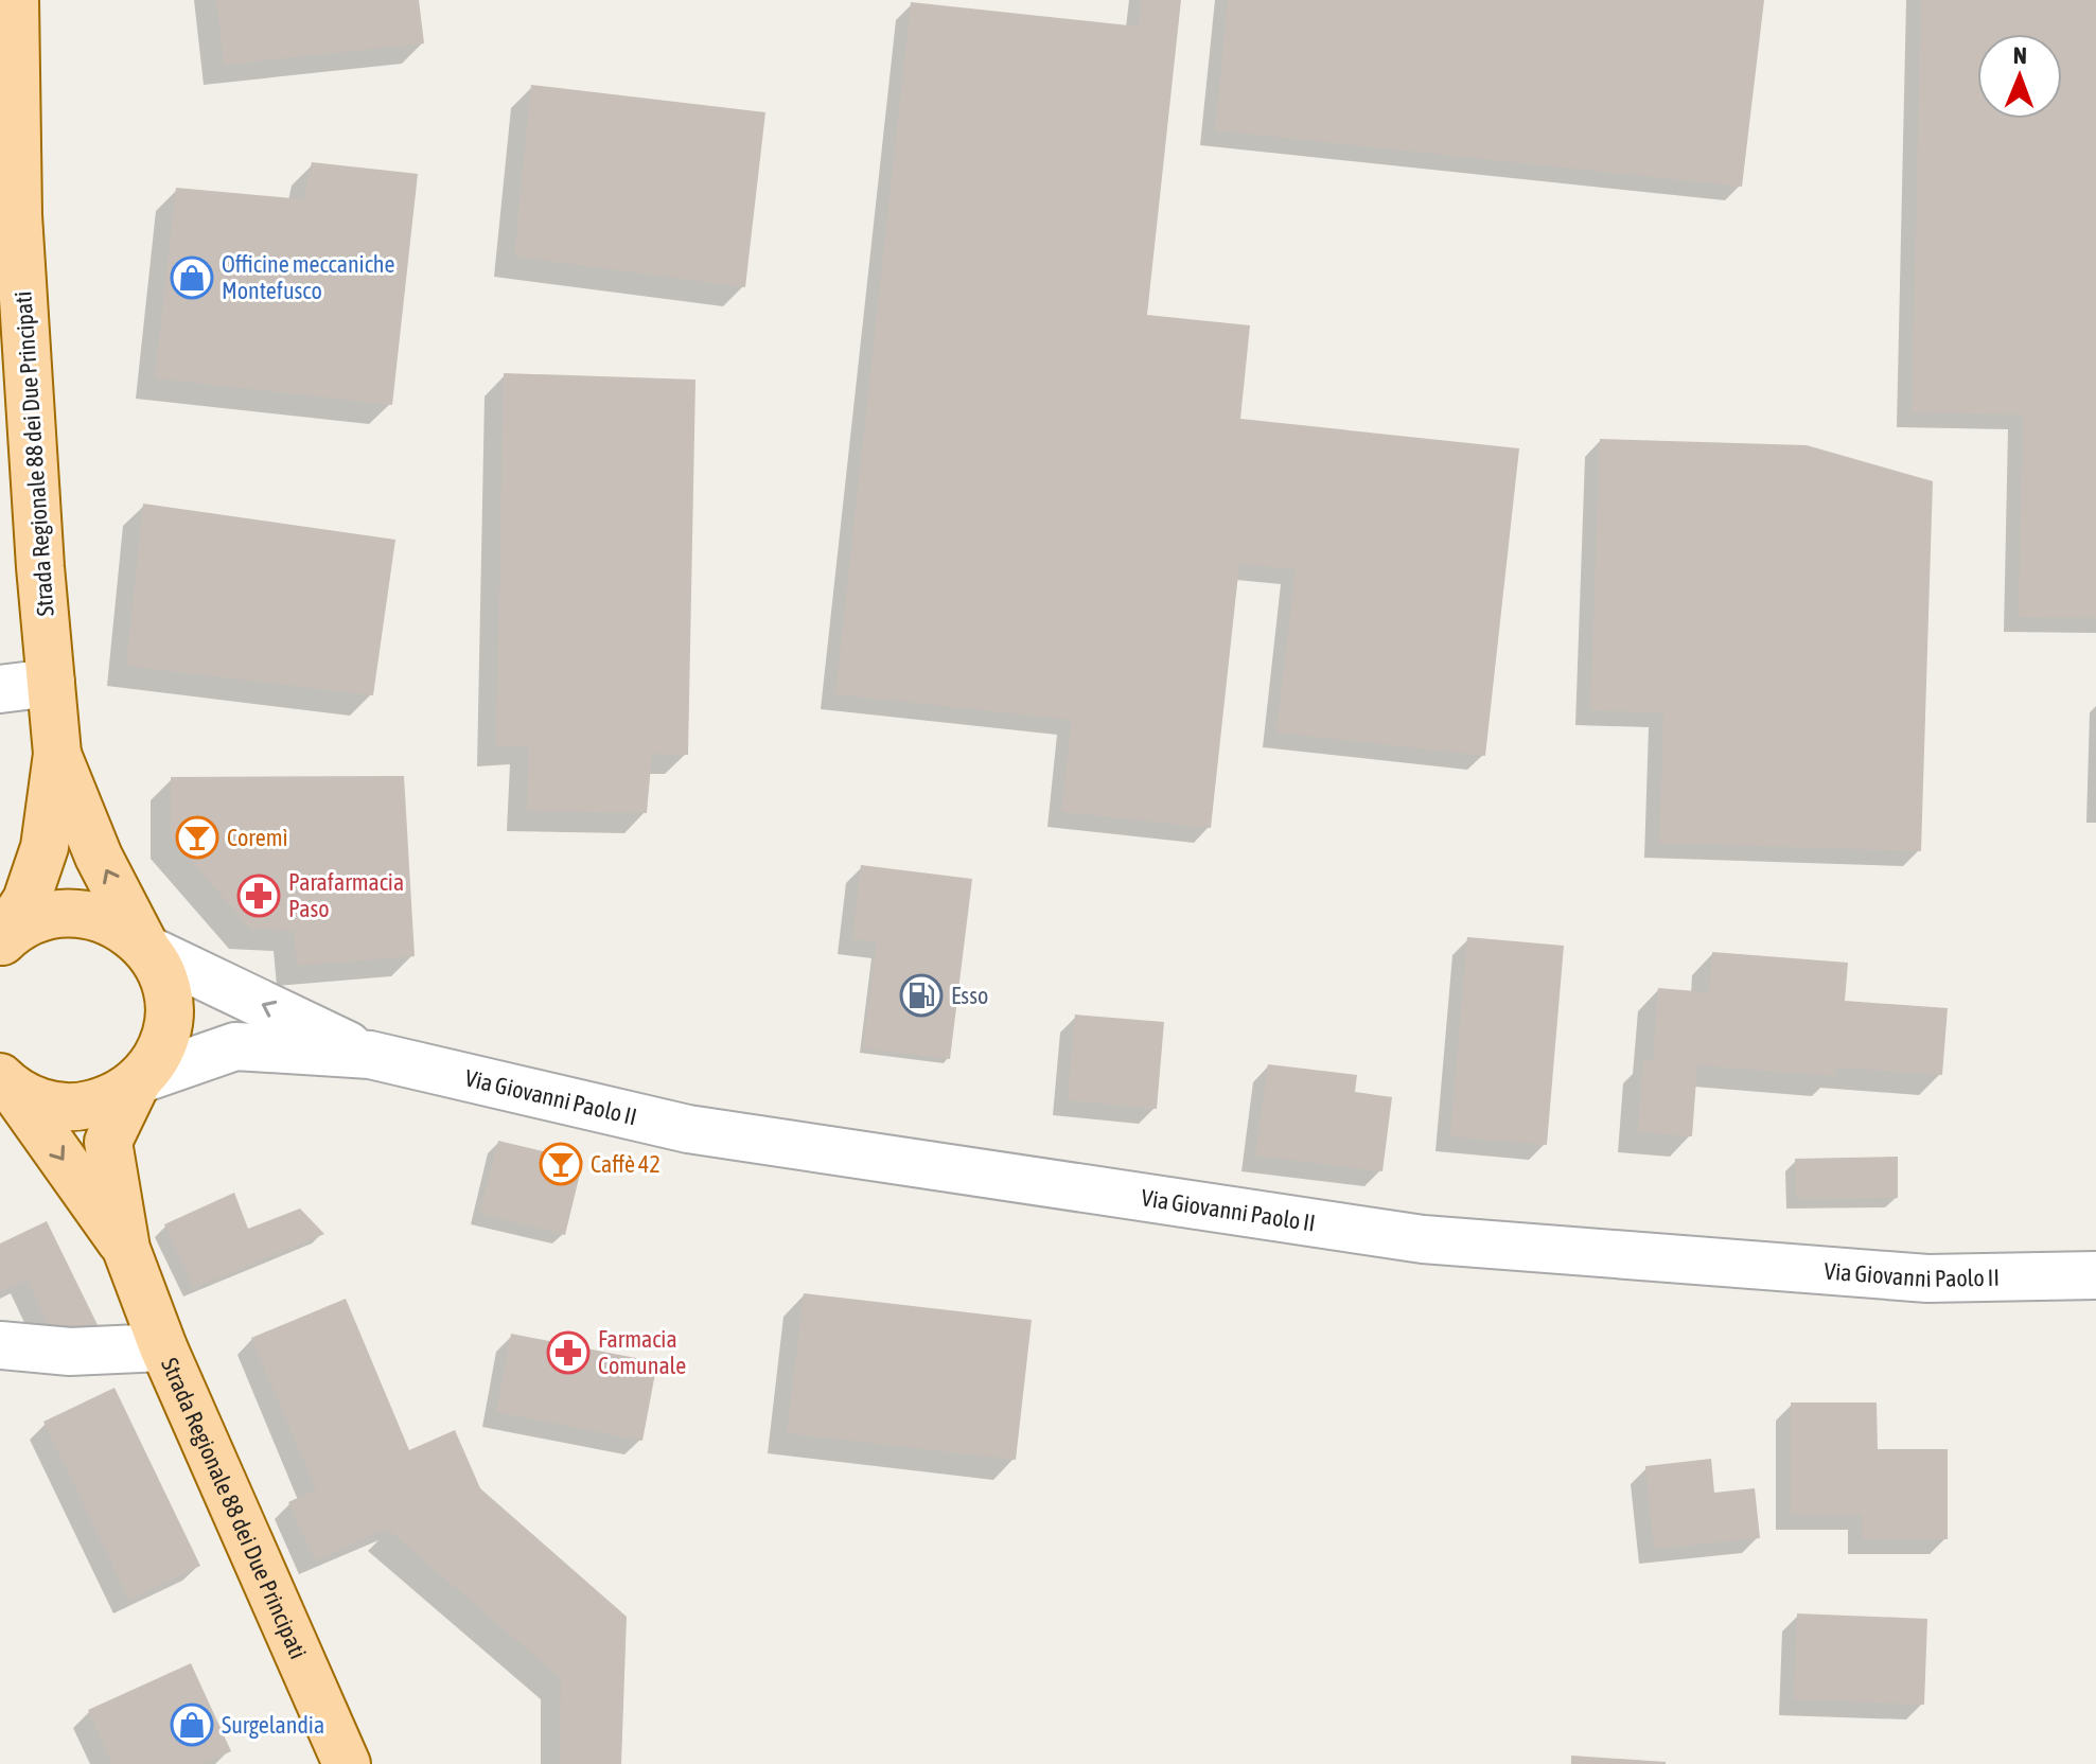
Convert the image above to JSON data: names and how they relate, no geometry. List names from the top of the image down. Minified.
{"streets":{"main road":["Strada Regionale 88 dei Due Principati"],"street":["Via Giovanni Paolo II"]},"places":{"shop":["Officine meccaniche Montefusco","Surgelandia"],"bar":["Coremì","Caffè 42"],"pharmacy":["Parafarmacia Paso","Farmacia Comunale"],"fuel station":["Esso"]},"north":"top"}
